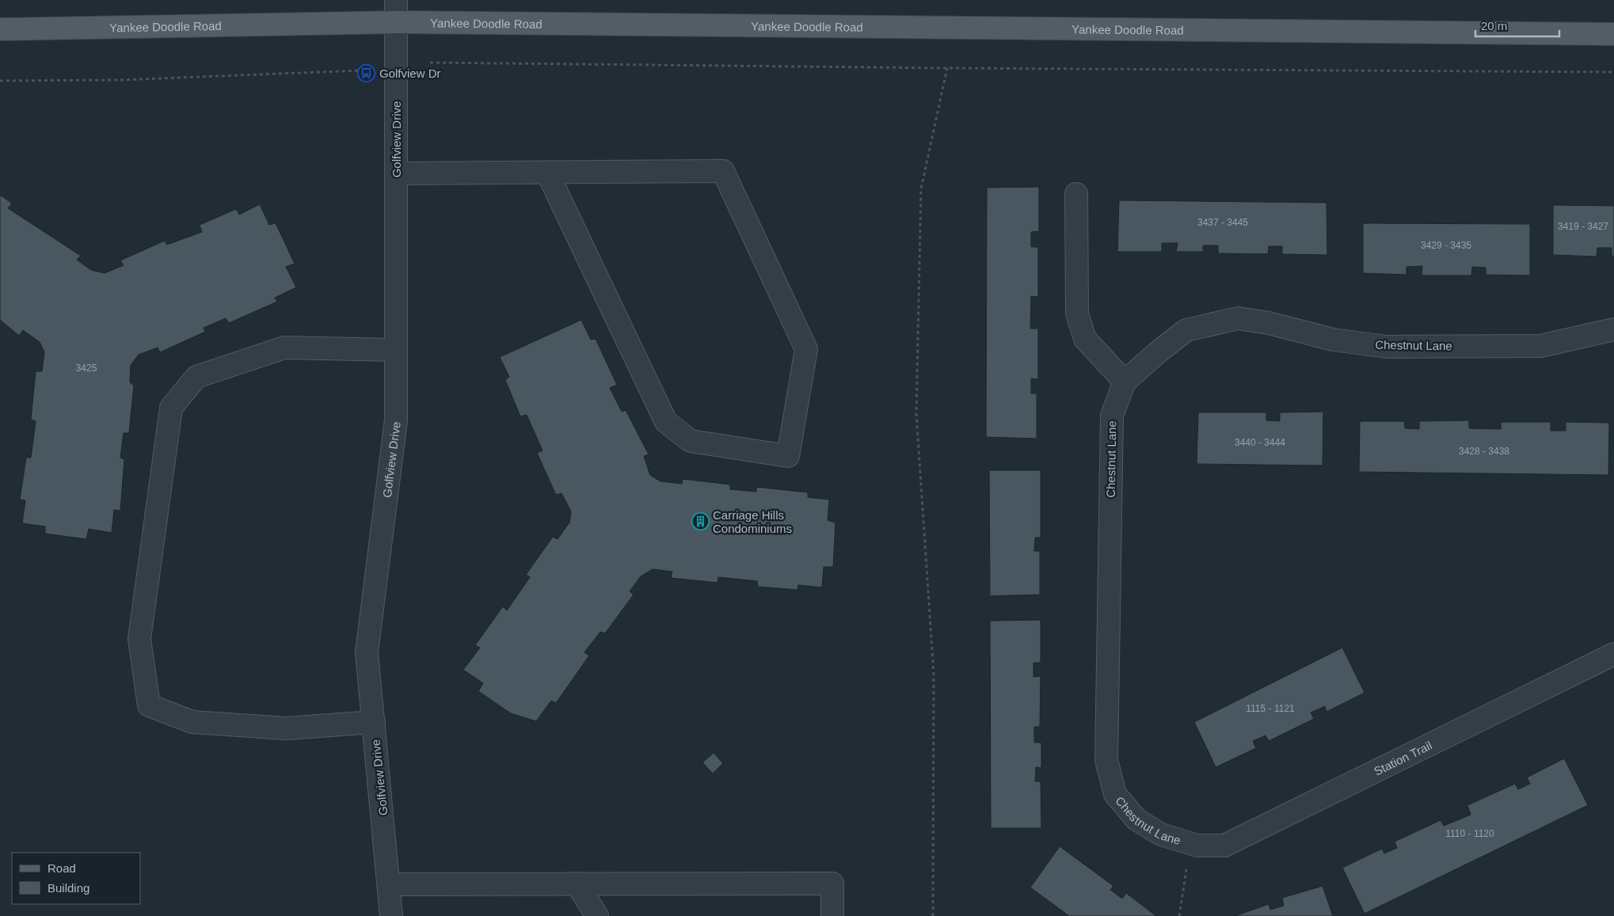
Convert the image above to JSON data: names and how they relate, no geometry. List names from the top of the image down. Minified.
{"streets":{"main road":["Yankee Doodle Road"],"street":["Golfview Drive","Chestnut Lane","Station Trail"]},"crossings":[["Yankee Doodle Road","Golfview Drive"],["Chestnut Lane","Station Trail"]],"places":{"bus stop":["Golfview Dr"],"building":["Carriage Hills Condominiums"]},"house_numbers":["3437 - 3445","3419 - 3427","3429 - 3435","3425","3440 - 3444","3428 - 3438","1115 - 1121","1110 - 1120"],"legend":["Road","Building"],"scale_bar":"20 m"}
